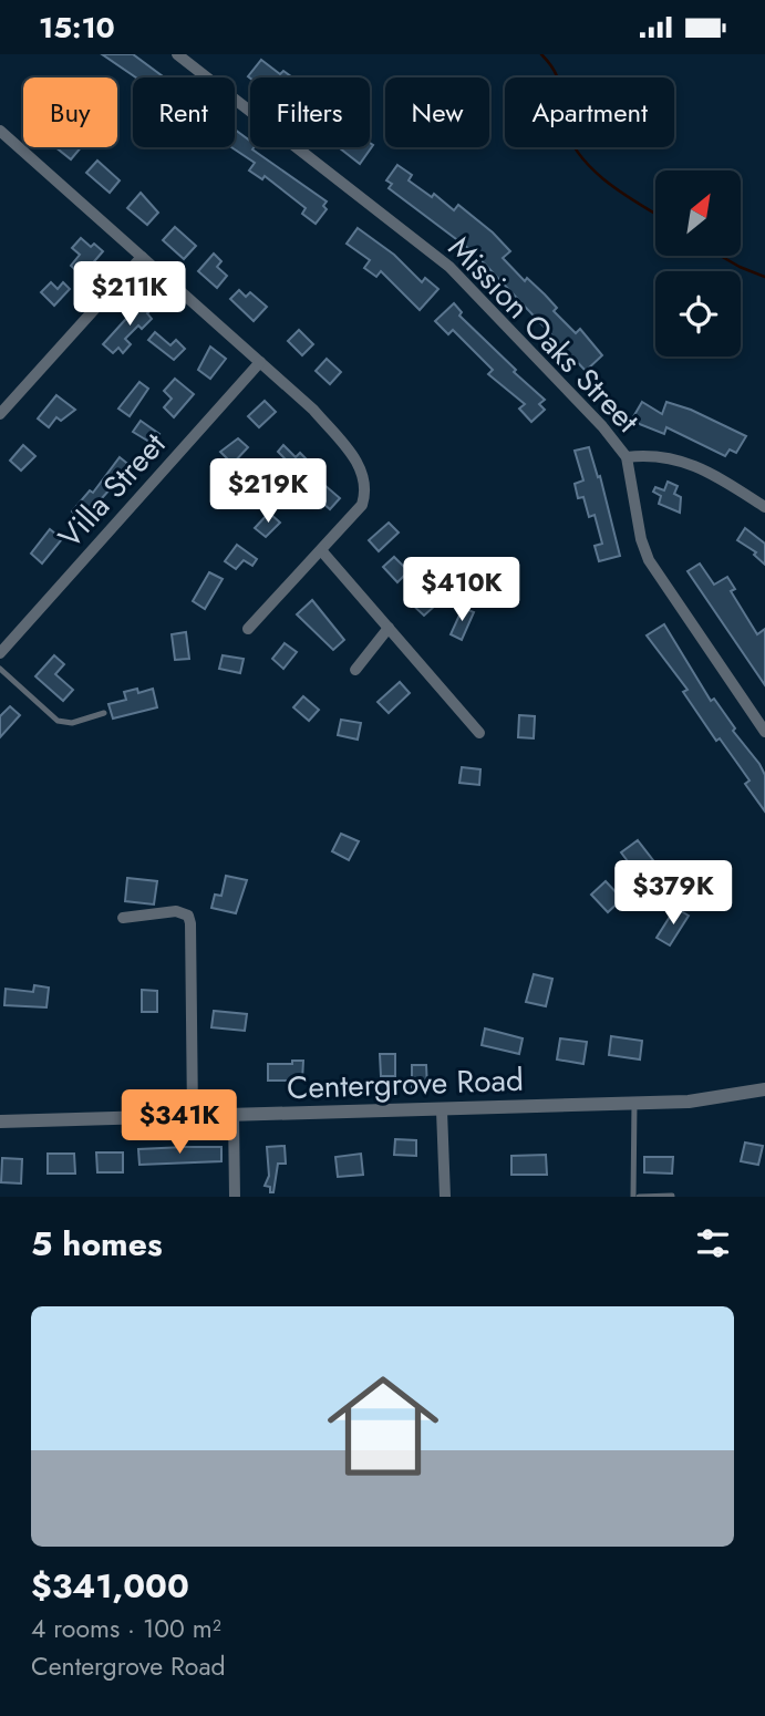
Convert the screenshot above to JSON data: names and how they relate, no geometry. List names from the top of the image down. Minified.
{"streets":{"street":["Mission Oaks Street","Villa Street","Centergrove Road"]},"north":"top right","page":{"status":"15:10","chip":["Buy","Rent","Filters","New","Apartment"],"price":["$211K","$219K","$410K","$379K","$341K"],"heading":"5 homes","list":[{"name":"$341,000","note":"4 rooms · 100 m² · Centergrove Road"}]}}
